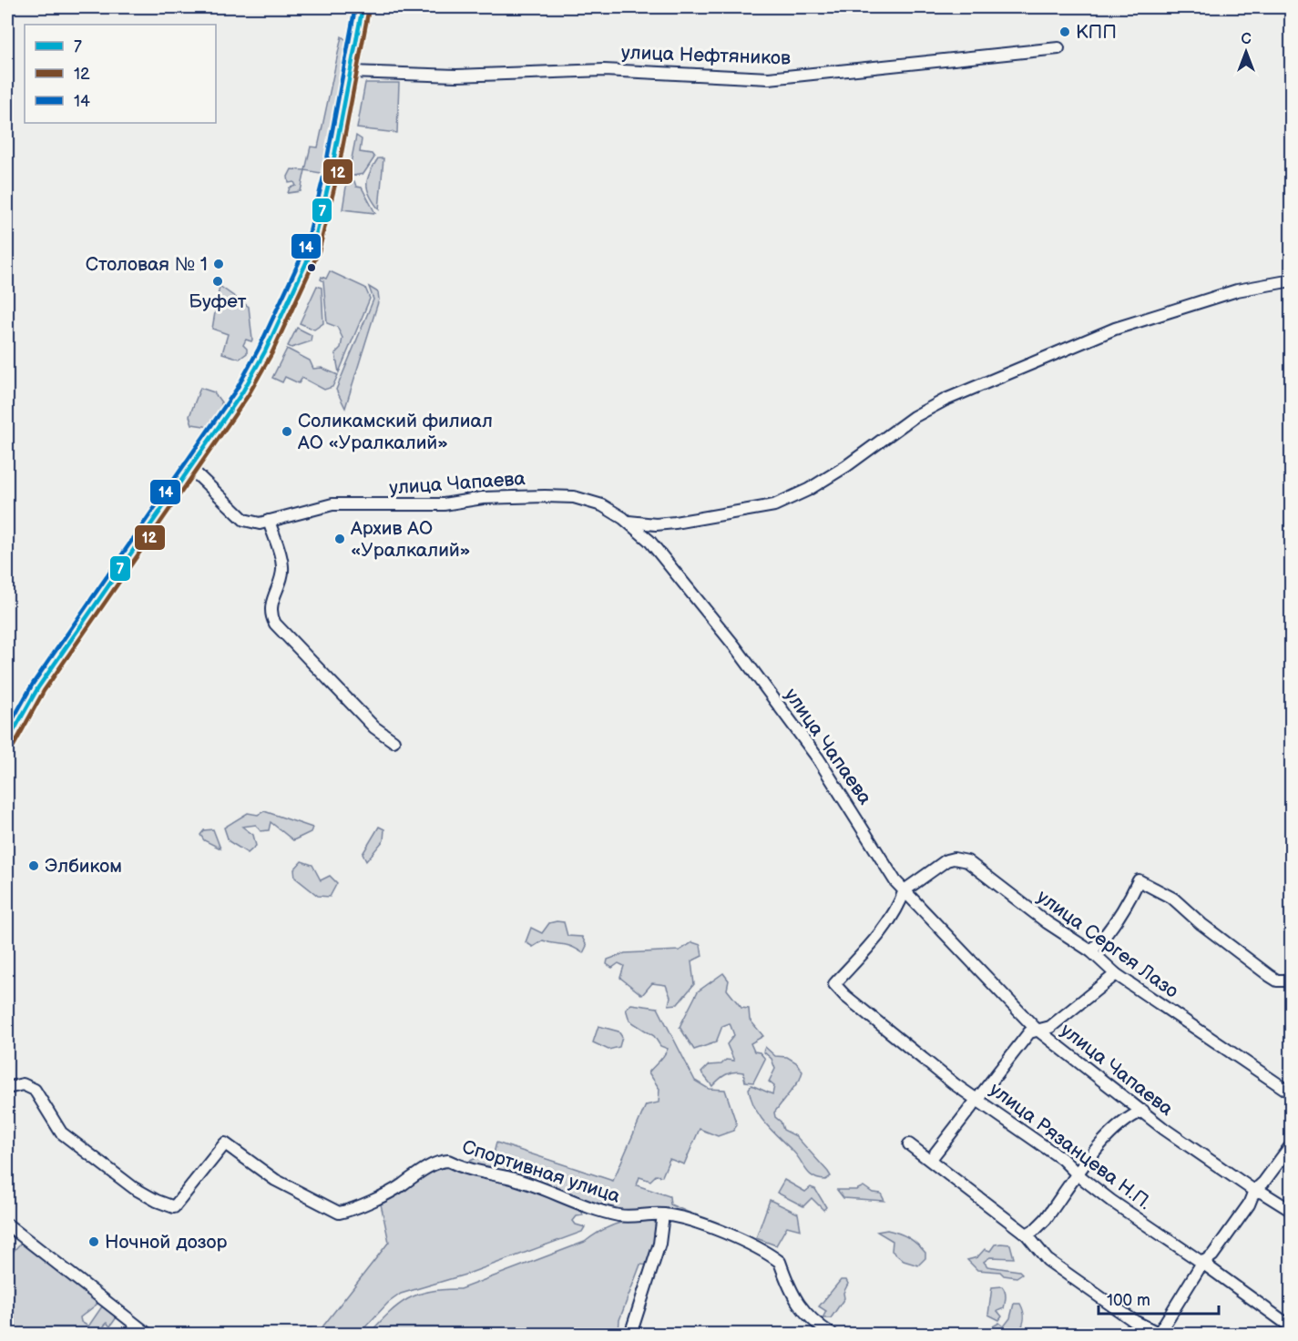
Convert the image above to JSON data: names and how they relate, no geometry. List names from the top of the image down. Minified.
{"streets":{"street":["улица Нефтяников","улица Чапаева","улица Сергея Лазо","улица Рязанцева Н.П.","Спортивная улица"]},"crossings":[["улица Чапаева","улица Сергея Лазо"],["улица Чапаева","улица Рязанцева Н.П."],["улица Сергея Лазо","улица Рязанцева Н.П."]],"places":["КПП","Столовая № 1","Буфет","Соликамский филиал АО «Уралкалий»","Архив АО «Уралкалий»","Элбиком","Ночной дозор"],"lines":["transit line 7","transit line 14","transit line 12"],"legend":["7","12","14"],"scale_bar":"100 m","north":"top"}
